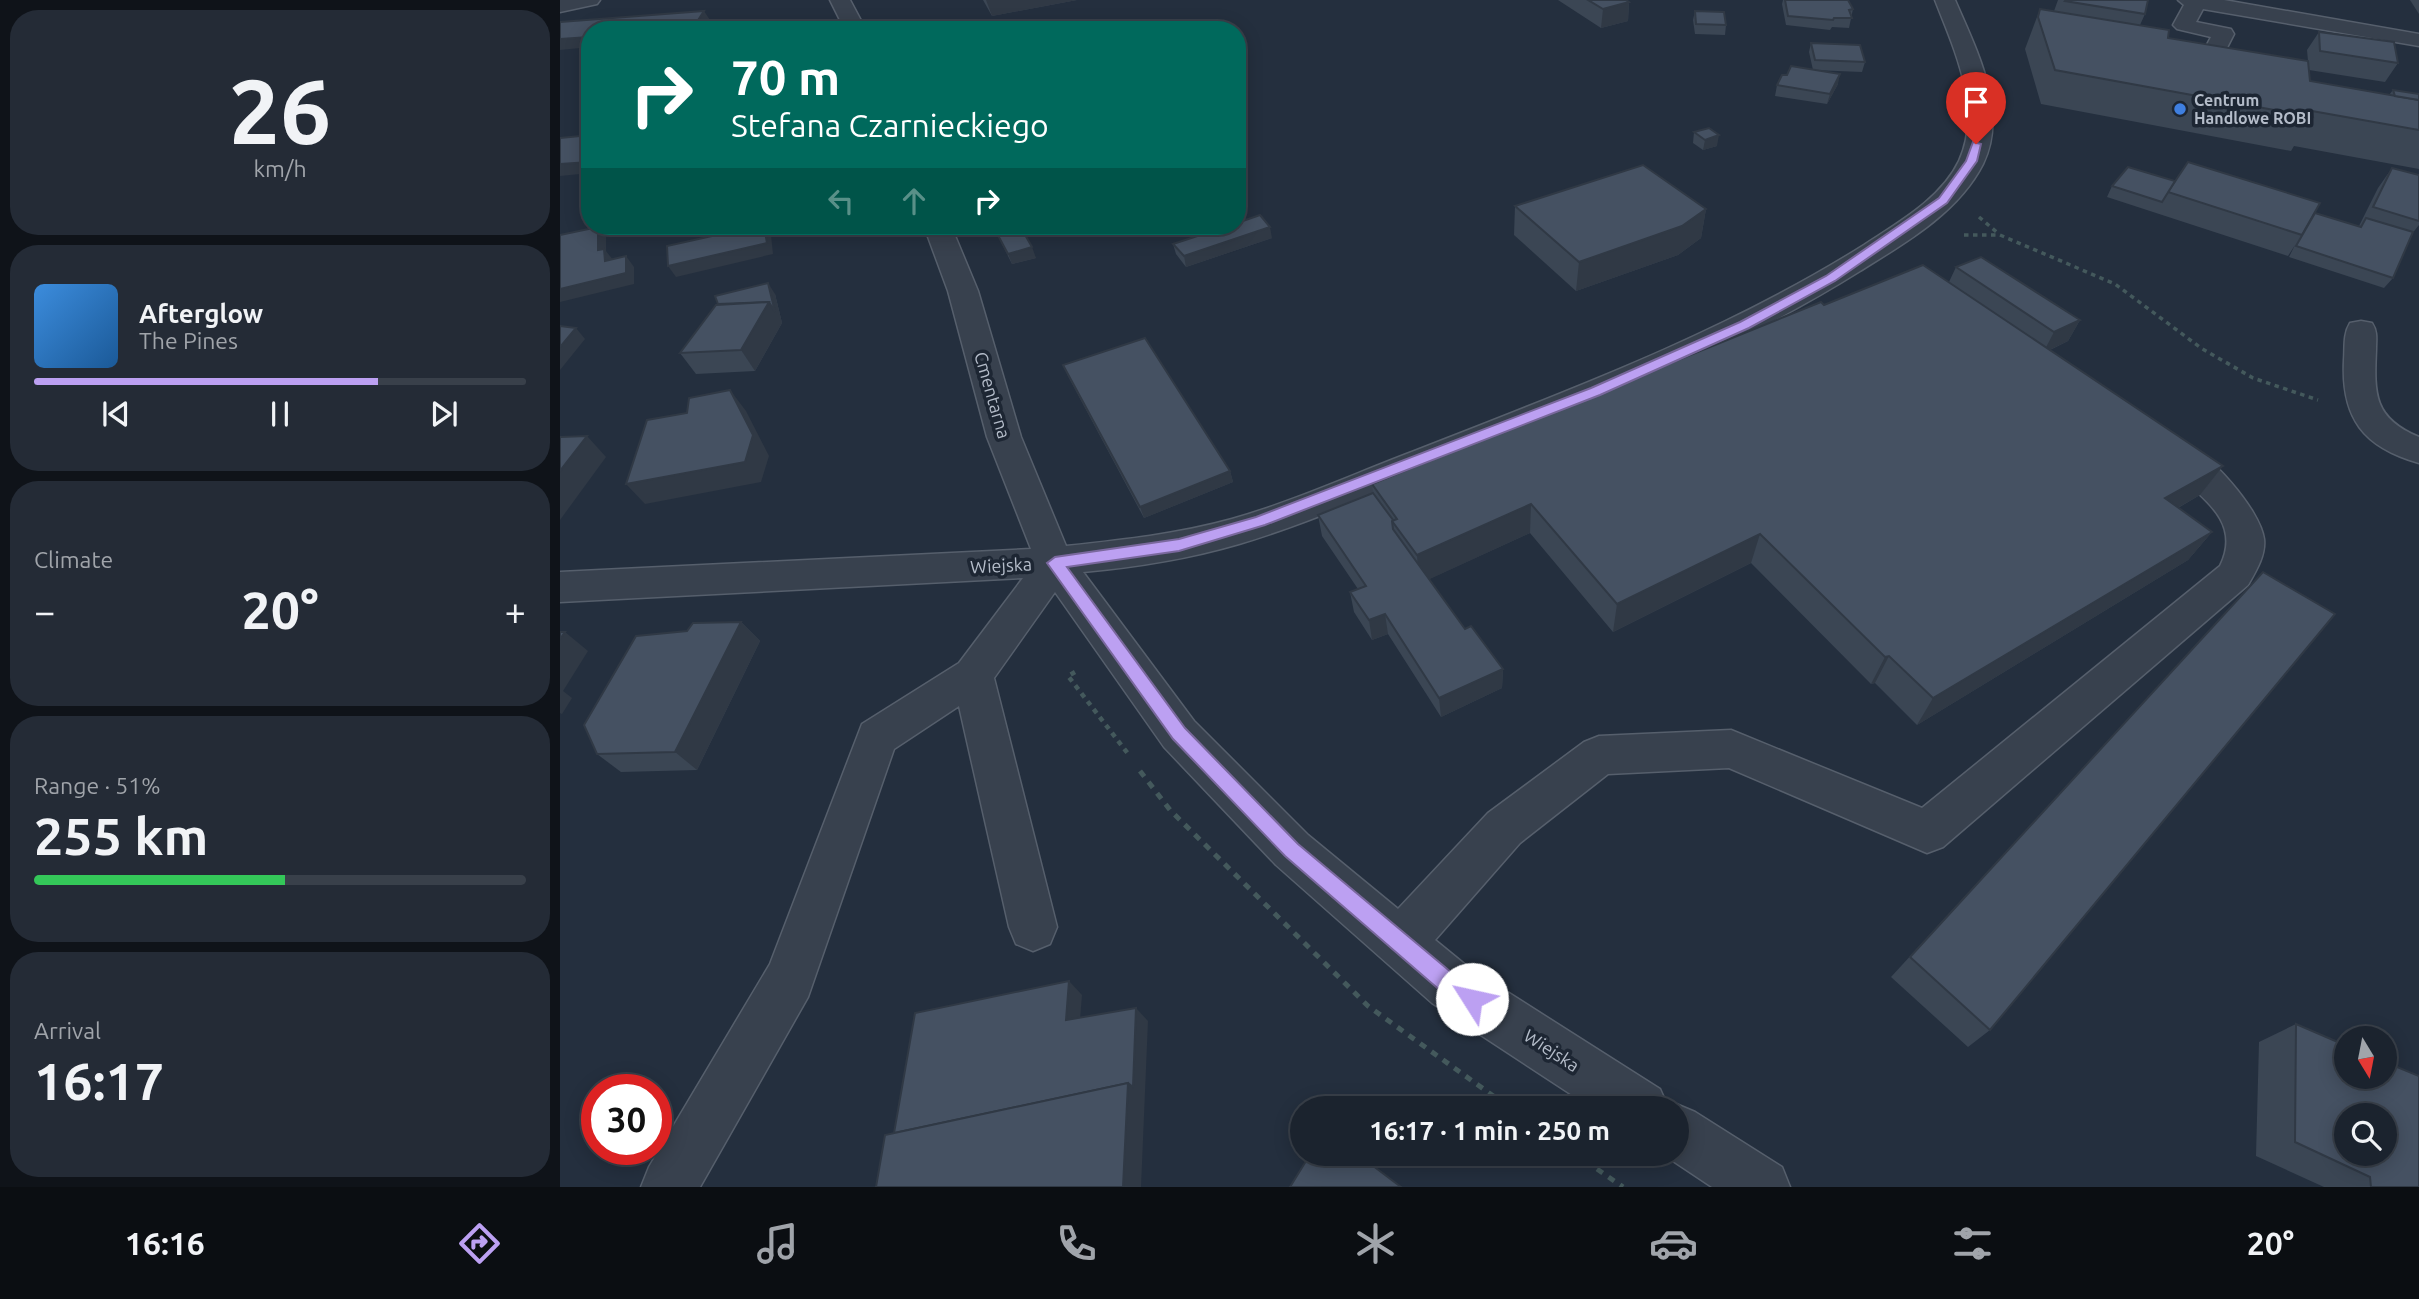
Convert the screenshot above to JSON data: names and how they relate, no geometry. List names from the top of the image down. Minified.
{"streets":{"street":["Cmentarna","Wiejska"]},"crossings":[["Cmentarna","Wiejska"]],"places":["Centrum Handlowe ROBI"],"north":"bottom","page":{"tile":[["26","km/h"],"Climate",["Range · 51%","255 km"],["Arrival","16:17"]],"turn":["70 m","Stefana Czarnieckiego"],"song":["Afterglow","The Pines"],"heat":["−","20°","+"],"limit":"30","trip":"16:17 · 1 min · 250 m","tabs":["16:16","20°"]}}
